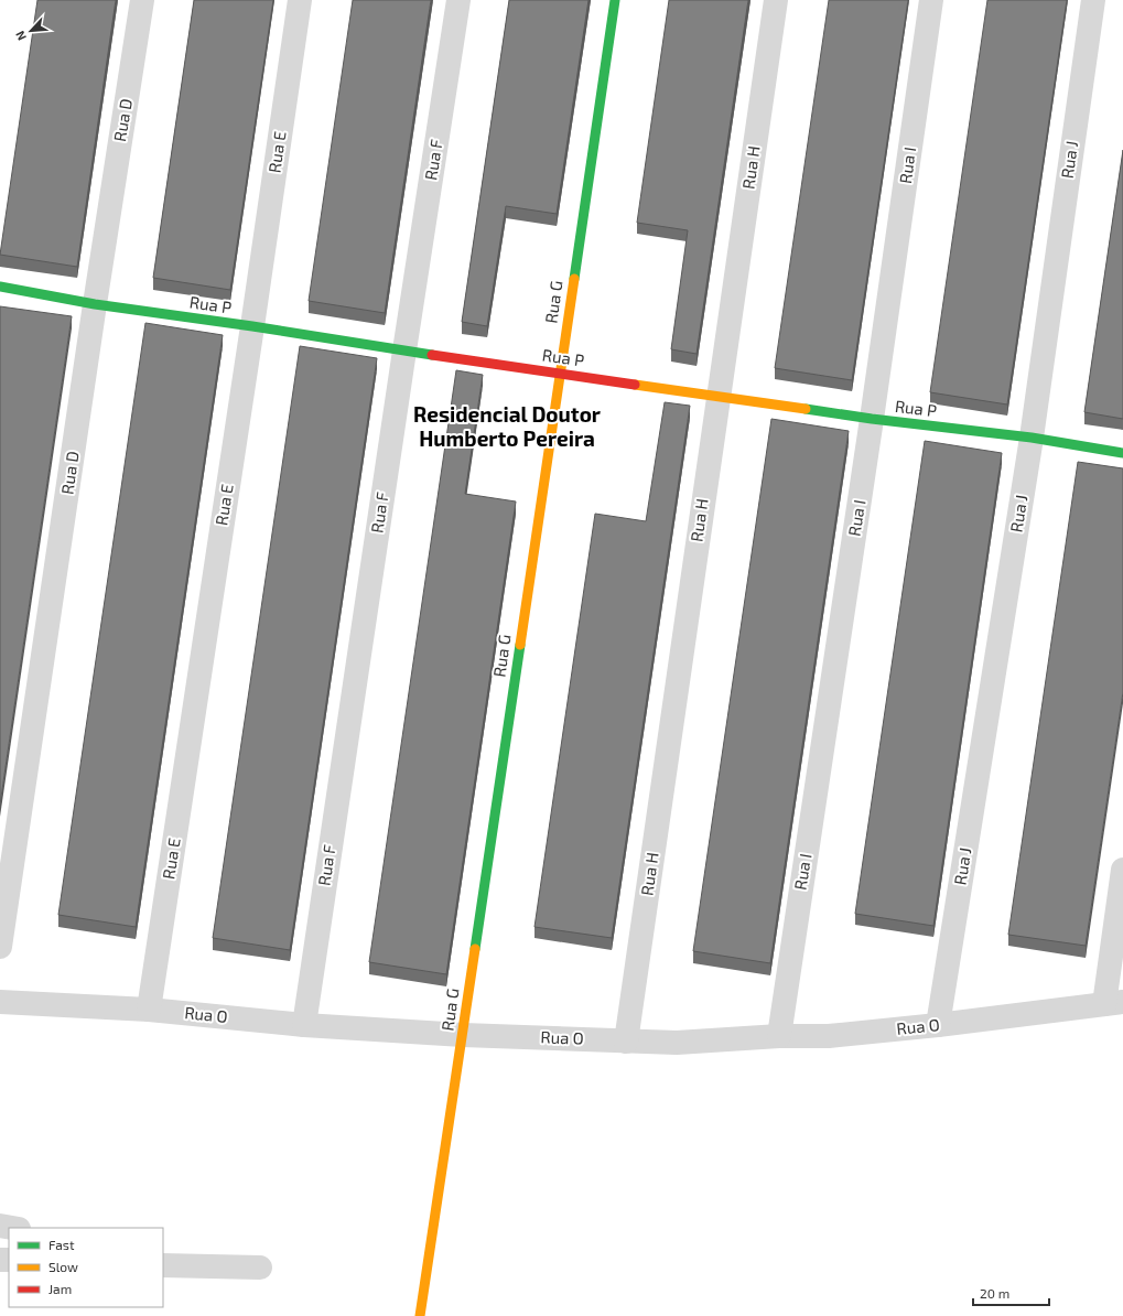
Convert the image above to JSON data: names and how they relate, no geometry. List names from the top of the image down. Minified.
{"streets":{"street":["Rua D","Rua E","Rua F","Rua J","Rua I","Rua H","Rua G","Rua P","Rua O"]},"crossings":[["Rua D","Rua P"],["Rua E","Rua P"],["Rua E","Rua O"],["Rua F","Rua P"],["Rua F","Rua O"],["Rua J","Rua P"],["Rua J","Rua O"],["Rua I","Rua P"],["Rua I","Rua O"],["Rua H","Rua P"],["Rua H","Rua O"],["Rua G","Rua P"],["Rua G","Rua O"]],"districts":["Residencial Doutor Humberto Pereira"],"legend":["Fast","Slow","Jam"],"scale_bar":"20 m","north":"bottom left"}
